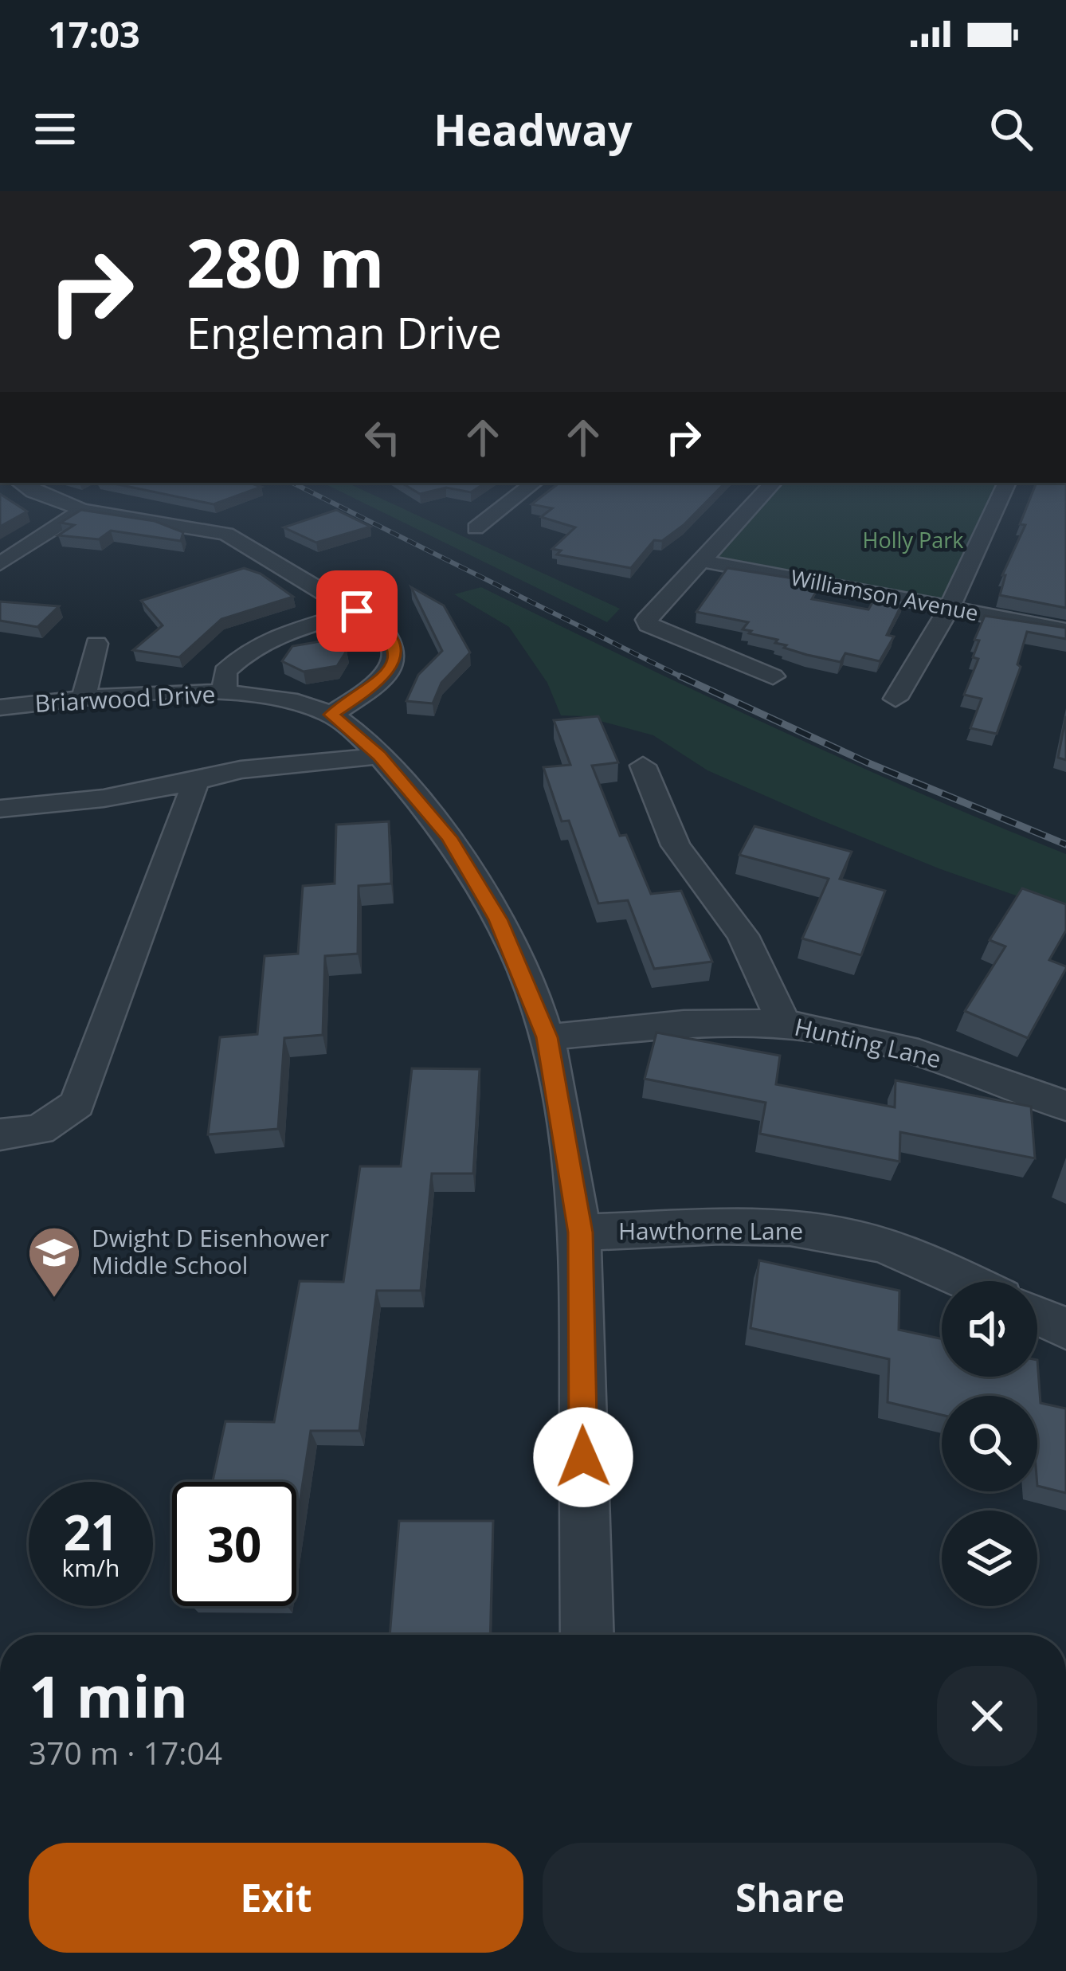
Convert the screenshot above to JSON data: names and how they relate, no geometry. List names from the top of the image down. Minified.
{"streets":{"street":["Williamson Avenue","Briarwood Drive","Hunting Lane","Hawthorne Lane"]},"crossings":[["Briarwood Drive","Hunting Lane"],["Briarwood Drive","Hawthorne Lane"]],"parks":["Holly Park"],"places":{"school or university":["Dwight D Eisenhower Middle School"]},"page":{"status":"17:03","header":"Headway","turn":["280 m","Engleman Drive"],"speed":"21 km/h","limit":"30","heading":["1 min","370 m · 17:04"],"buttons":["Exit","Share"]}}
